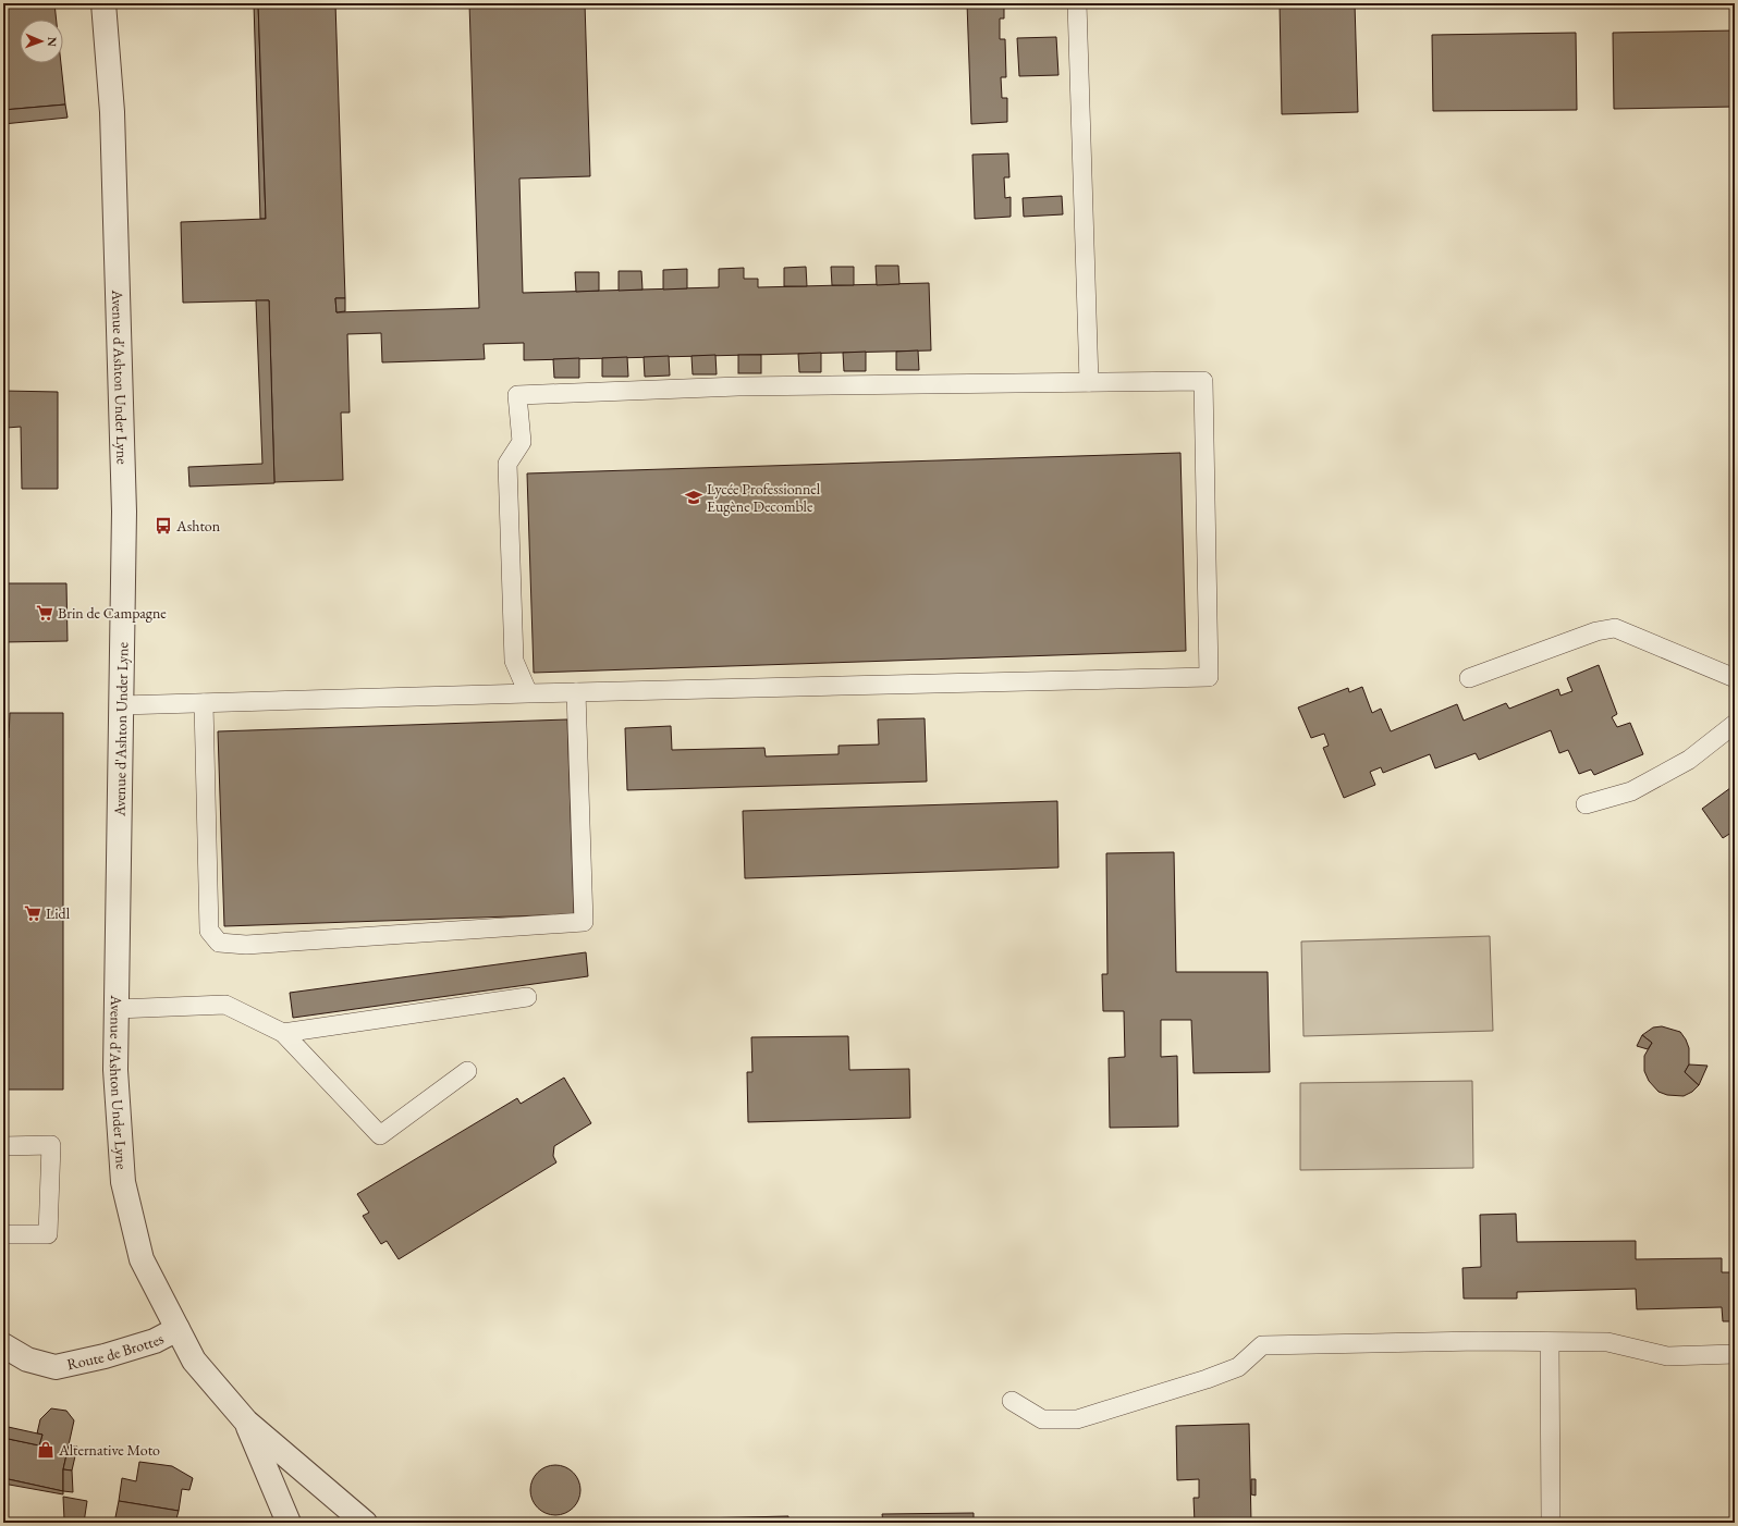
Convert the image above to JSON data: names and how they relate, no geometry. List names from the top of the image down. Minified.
{"streets":{"street":["Avenue d'Ashton Under Lyne","Route de Brottes"]},"crossings":[["Avenue d'Ashton Under Lyne","Route de Brottes"]],"places":{"school or university":["Lycée Professionnel Eugène Decomble"],"bus stop":["Ashton"],"supermarket":["Brin de Campagne","Lidl"],"shop":["Alternative Moto"]},"north":"right"}
